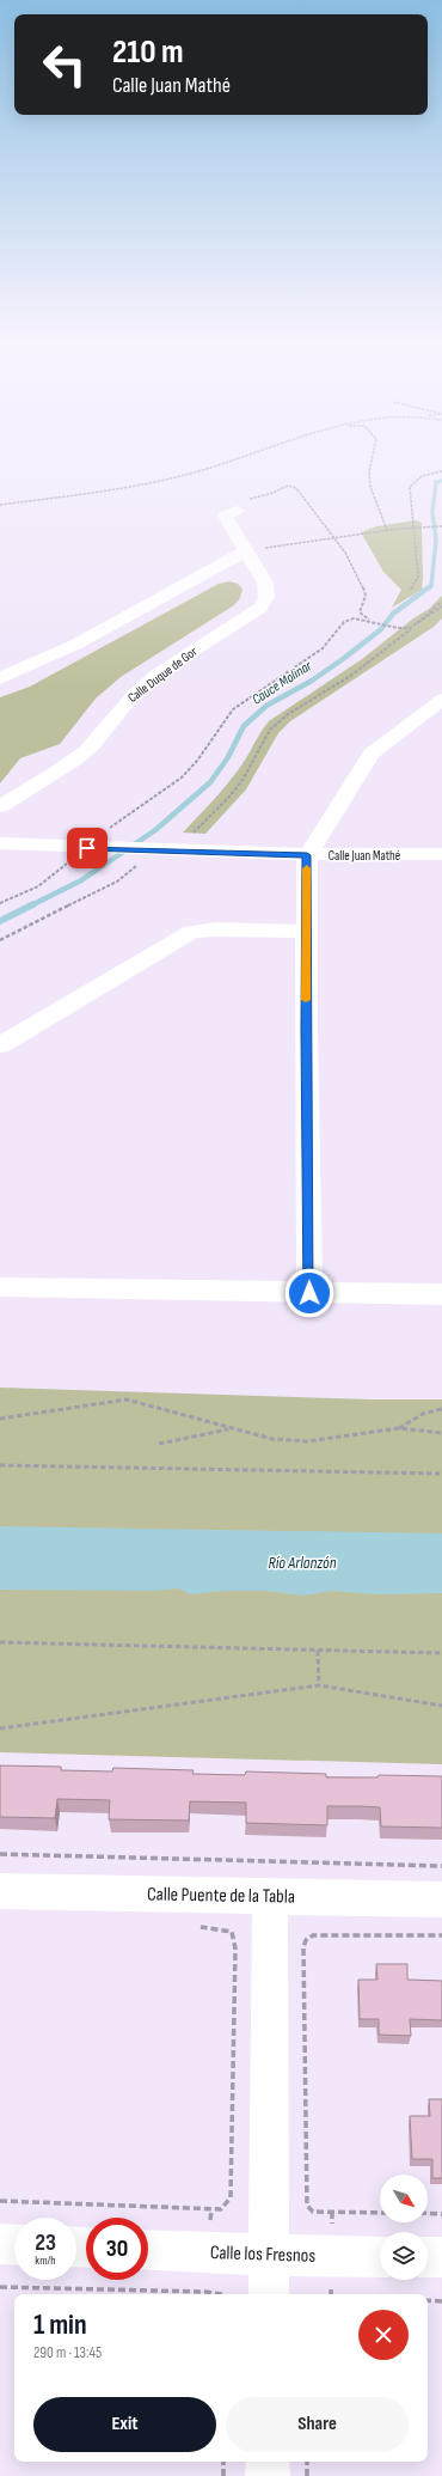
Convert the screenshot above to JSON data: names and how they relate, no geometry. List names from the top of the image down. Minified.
{"streets":{"street":["Calle Duque de Gor","Calle Juan Mathé","Calle Puente de la Tabla","Calle los Fresnos"]},"water":["Cauce Molinar","Río Arlanzón"],"north":"bottom right","page":{"turn":["210 m","Calle Juan Mathé"],"speed":"23 km/h","limit":"30","heading":["1 min","290 m · 13:45"],"buttons":["Exit","Share"]}}
